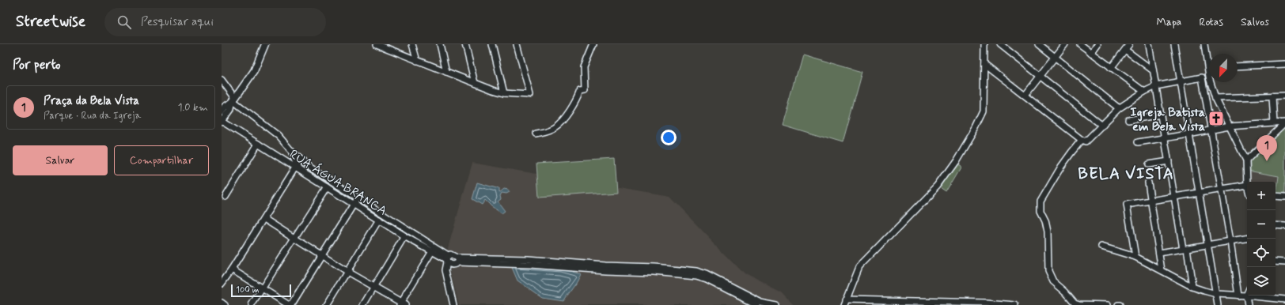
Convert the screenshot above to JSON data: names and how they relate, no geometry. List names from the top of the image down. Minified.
{"streets":{"street":["RUA ÁGUA BRANCA"]},"districts":["BELA VISTA"],"places":{"church":["Igreja Batista em Bela Vista"]},"scale_bar":"100 m","north":"bottom left","page":{"header":"Streetwise","search":"Pesquisar aqui","nav":["Mapa","Rotas","Salvos"],"heading":"Por perto","list":[{"mark":"1","name":"Praça da Bela Vista","note":"Parque · Rua da Igreja","value":"1.0 km"}],"pins":"1","buttons":["Salvar","Compartilhar"],"map_buttons":["+","−"],"scale":"100 m"}}
